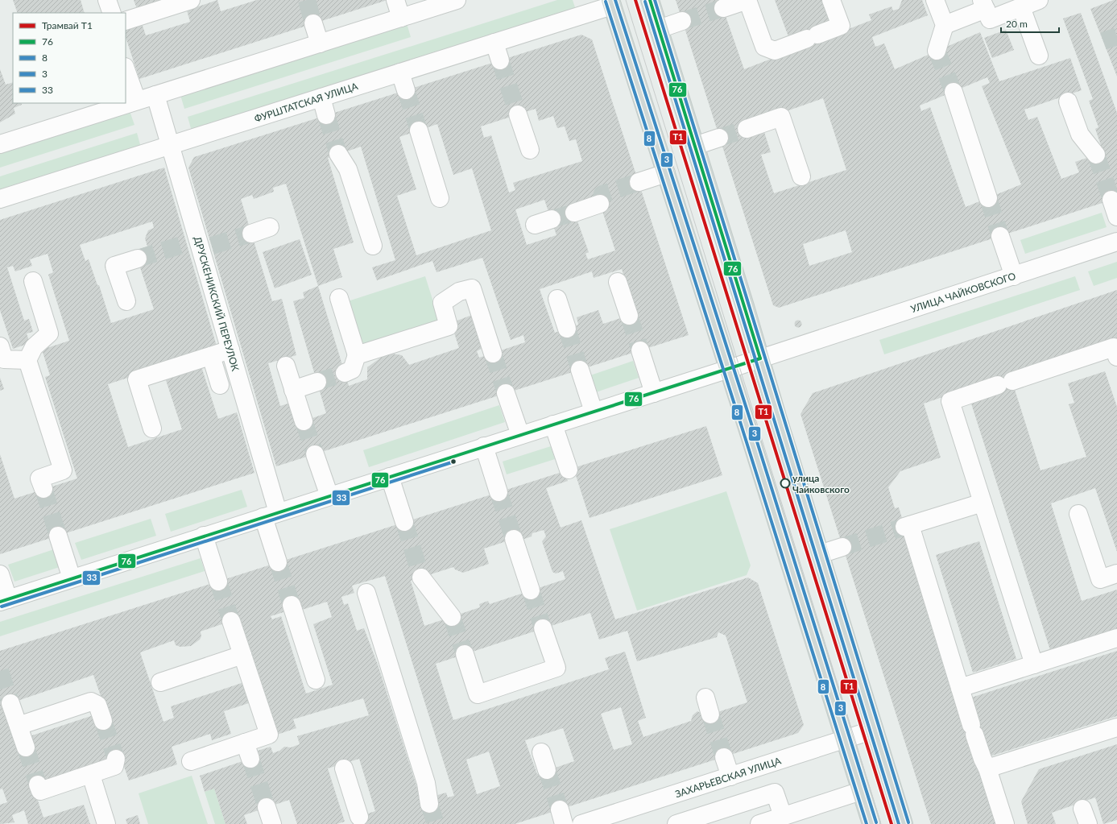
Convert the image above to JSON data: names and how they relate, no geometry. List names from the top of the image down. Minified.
{"streets":{"street":["ФУРШТАТСКАЯ УЛИЦА","УЛИЦА ЧАЙКОВСКОГО","ДРУСКЕНИКСКИЙ ПЕРЕУЛОК","ЗАХАРЬЕВСКАЯ УЛИЦА"]},"crossings":[["ФУРШТАТСКАЯ УЛИЦА","ДРУСКЕНИКСКИЙ ПЕРЕУЛОК"],["УЛИЦА ЧАЙКОВСКОГО","ДРУСКЕНИКСКИЙ ПЕРЕУЛОК"]],"places":["улица Чайковского"],"lines":["tram line Т1","transit line 76","transit line 3","transit line 8","transit line 33"],"legend":["Трамвай Т1","76","8","3","33"],"scale_bar":"20 m"}
